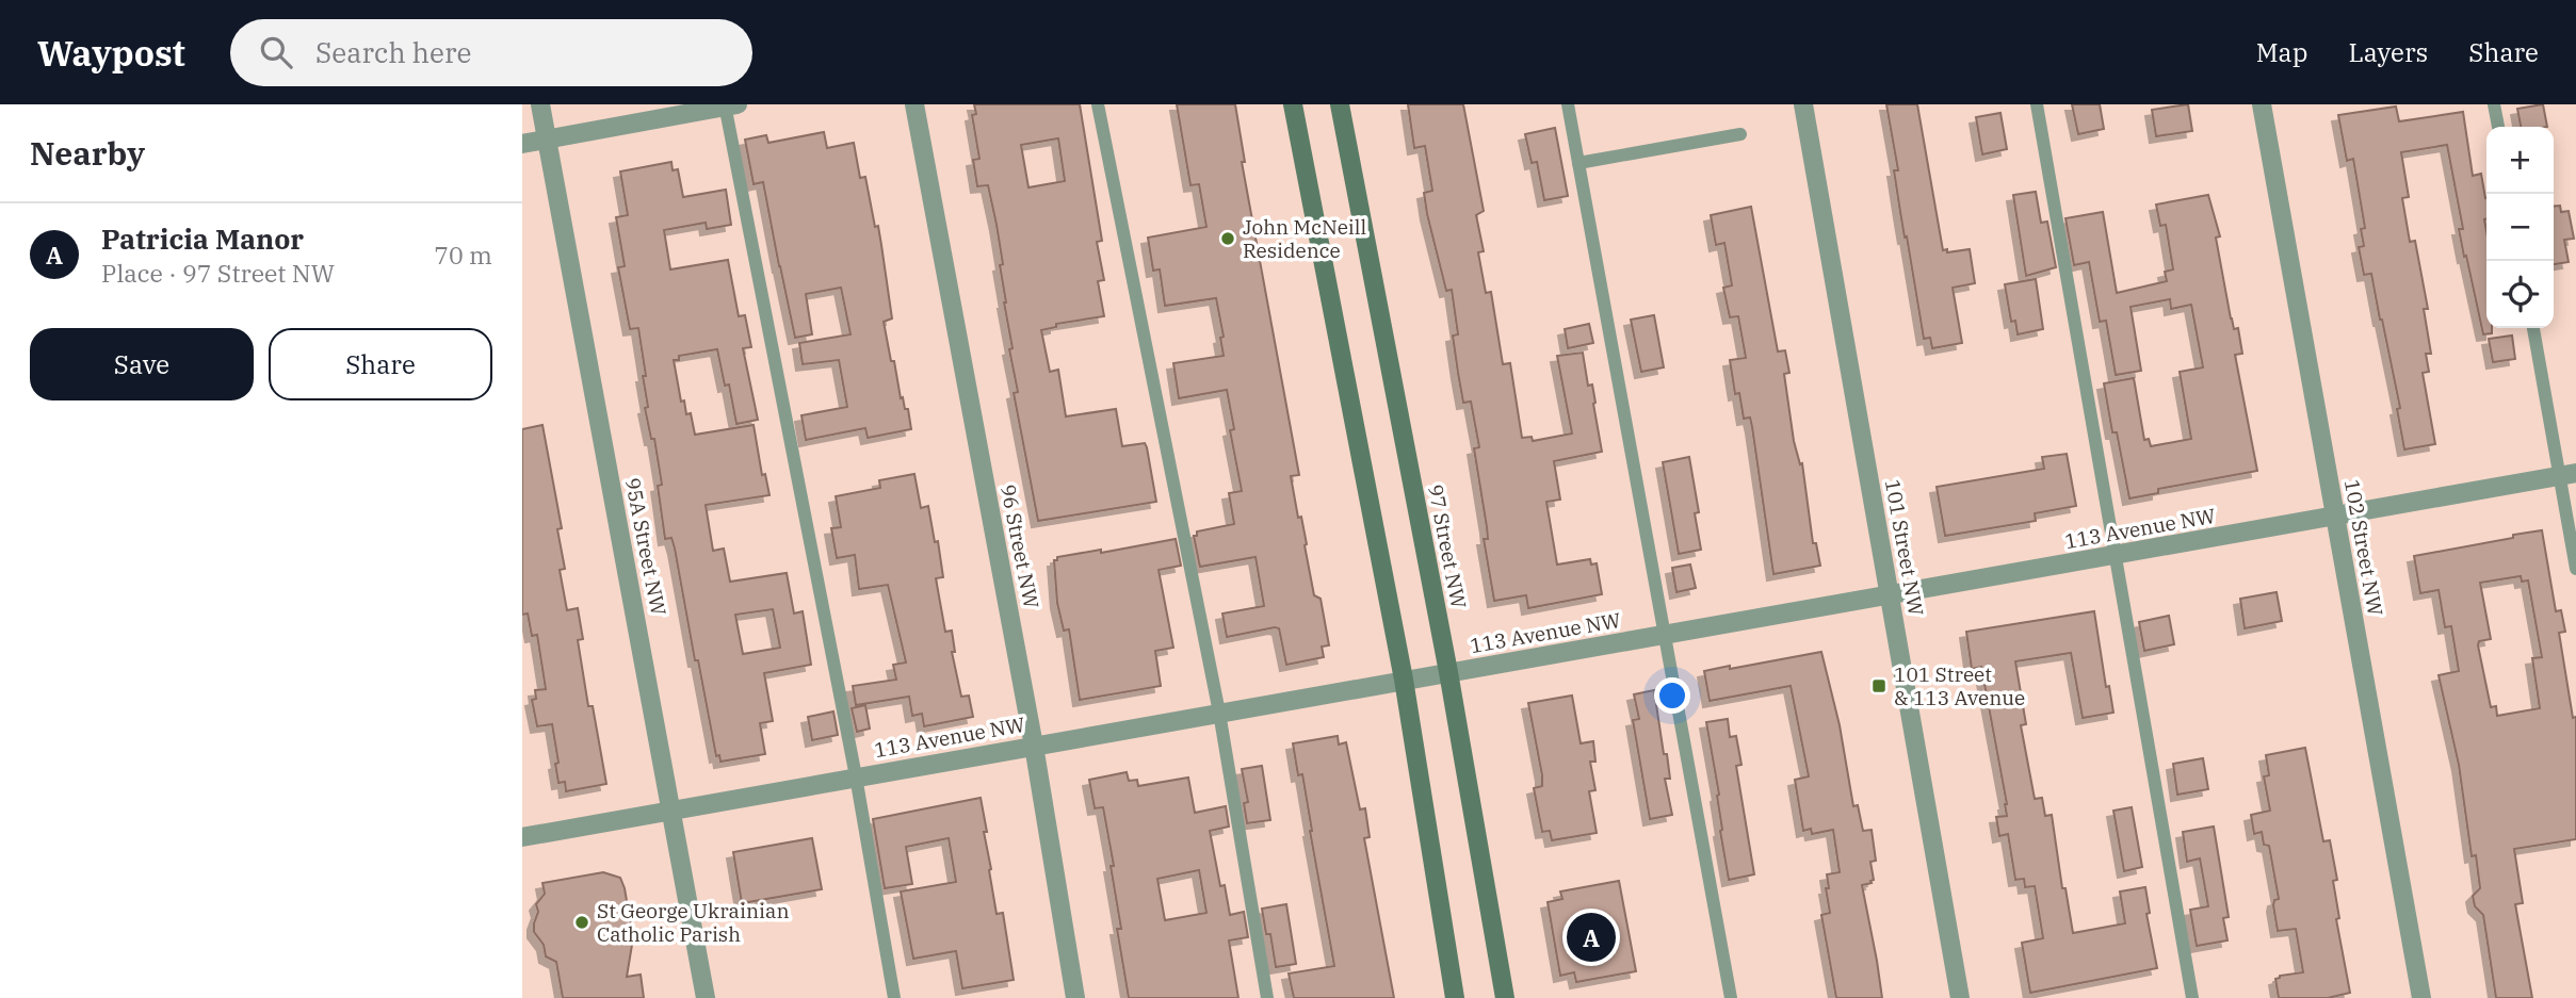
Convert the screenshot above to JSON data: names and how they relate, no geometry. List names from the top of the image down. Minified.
{"streets":{"main road":["97 Street NW"],"street":["113 Avenue NW","95A Street NW","96 Street NW","101 Street NW","102 Street NW"]},"crossings":[["113 Avenue NW","95A Street NW"],["113 Avenue NW","96 Street NW"],["113 Avenue NW","97 Street NW"],["113 Avenue NW","101 Street NW"],["113 Avenue NW","102 Street NW"]],"places":{"other":["John McNeill Residence","St George Ukrainian Catholic Parish"],"transit":["101 Street & 113 Avenue"]},"page":{"header":"Waypost","search":"Search here","nav":["Map","Layers","Share"],"heading":"Nearby","map_buttons":["+","−"],"list":[{"mark":"A","name":"Patricia Manor","note":"Place · 97 Street NW","value":"70 m"}],"buttons":["Save","Share"],"pins":"A"}}
